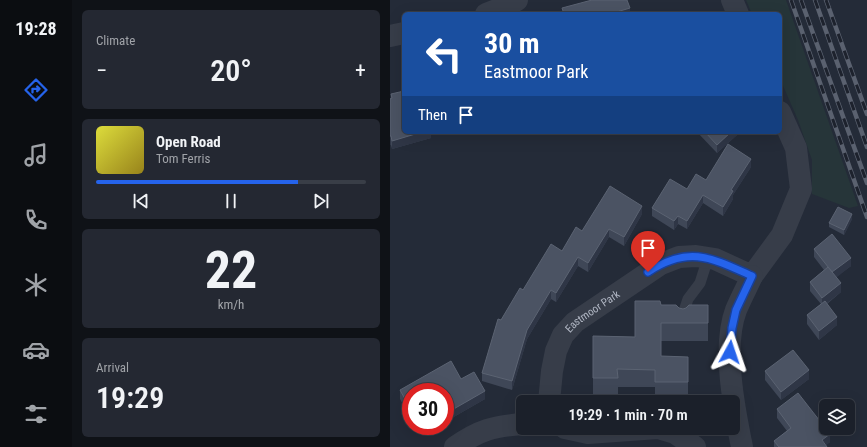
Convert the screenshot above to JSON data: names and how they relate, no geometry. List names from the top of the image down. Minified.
{"streets":{"street":["Eastmoor Park"]},"page":{"tabs":"19:28","tile":["Climate",["22","km/h"],["Arrival","19:29"]],"turn":["30 m","Eastmoor Park"],"heat":["−","20°","+"],"then":"Then","song":["Open Road","Tom Ferris"],"limit":"30","trip":"19:29 · 1 min · 70 m"}}
